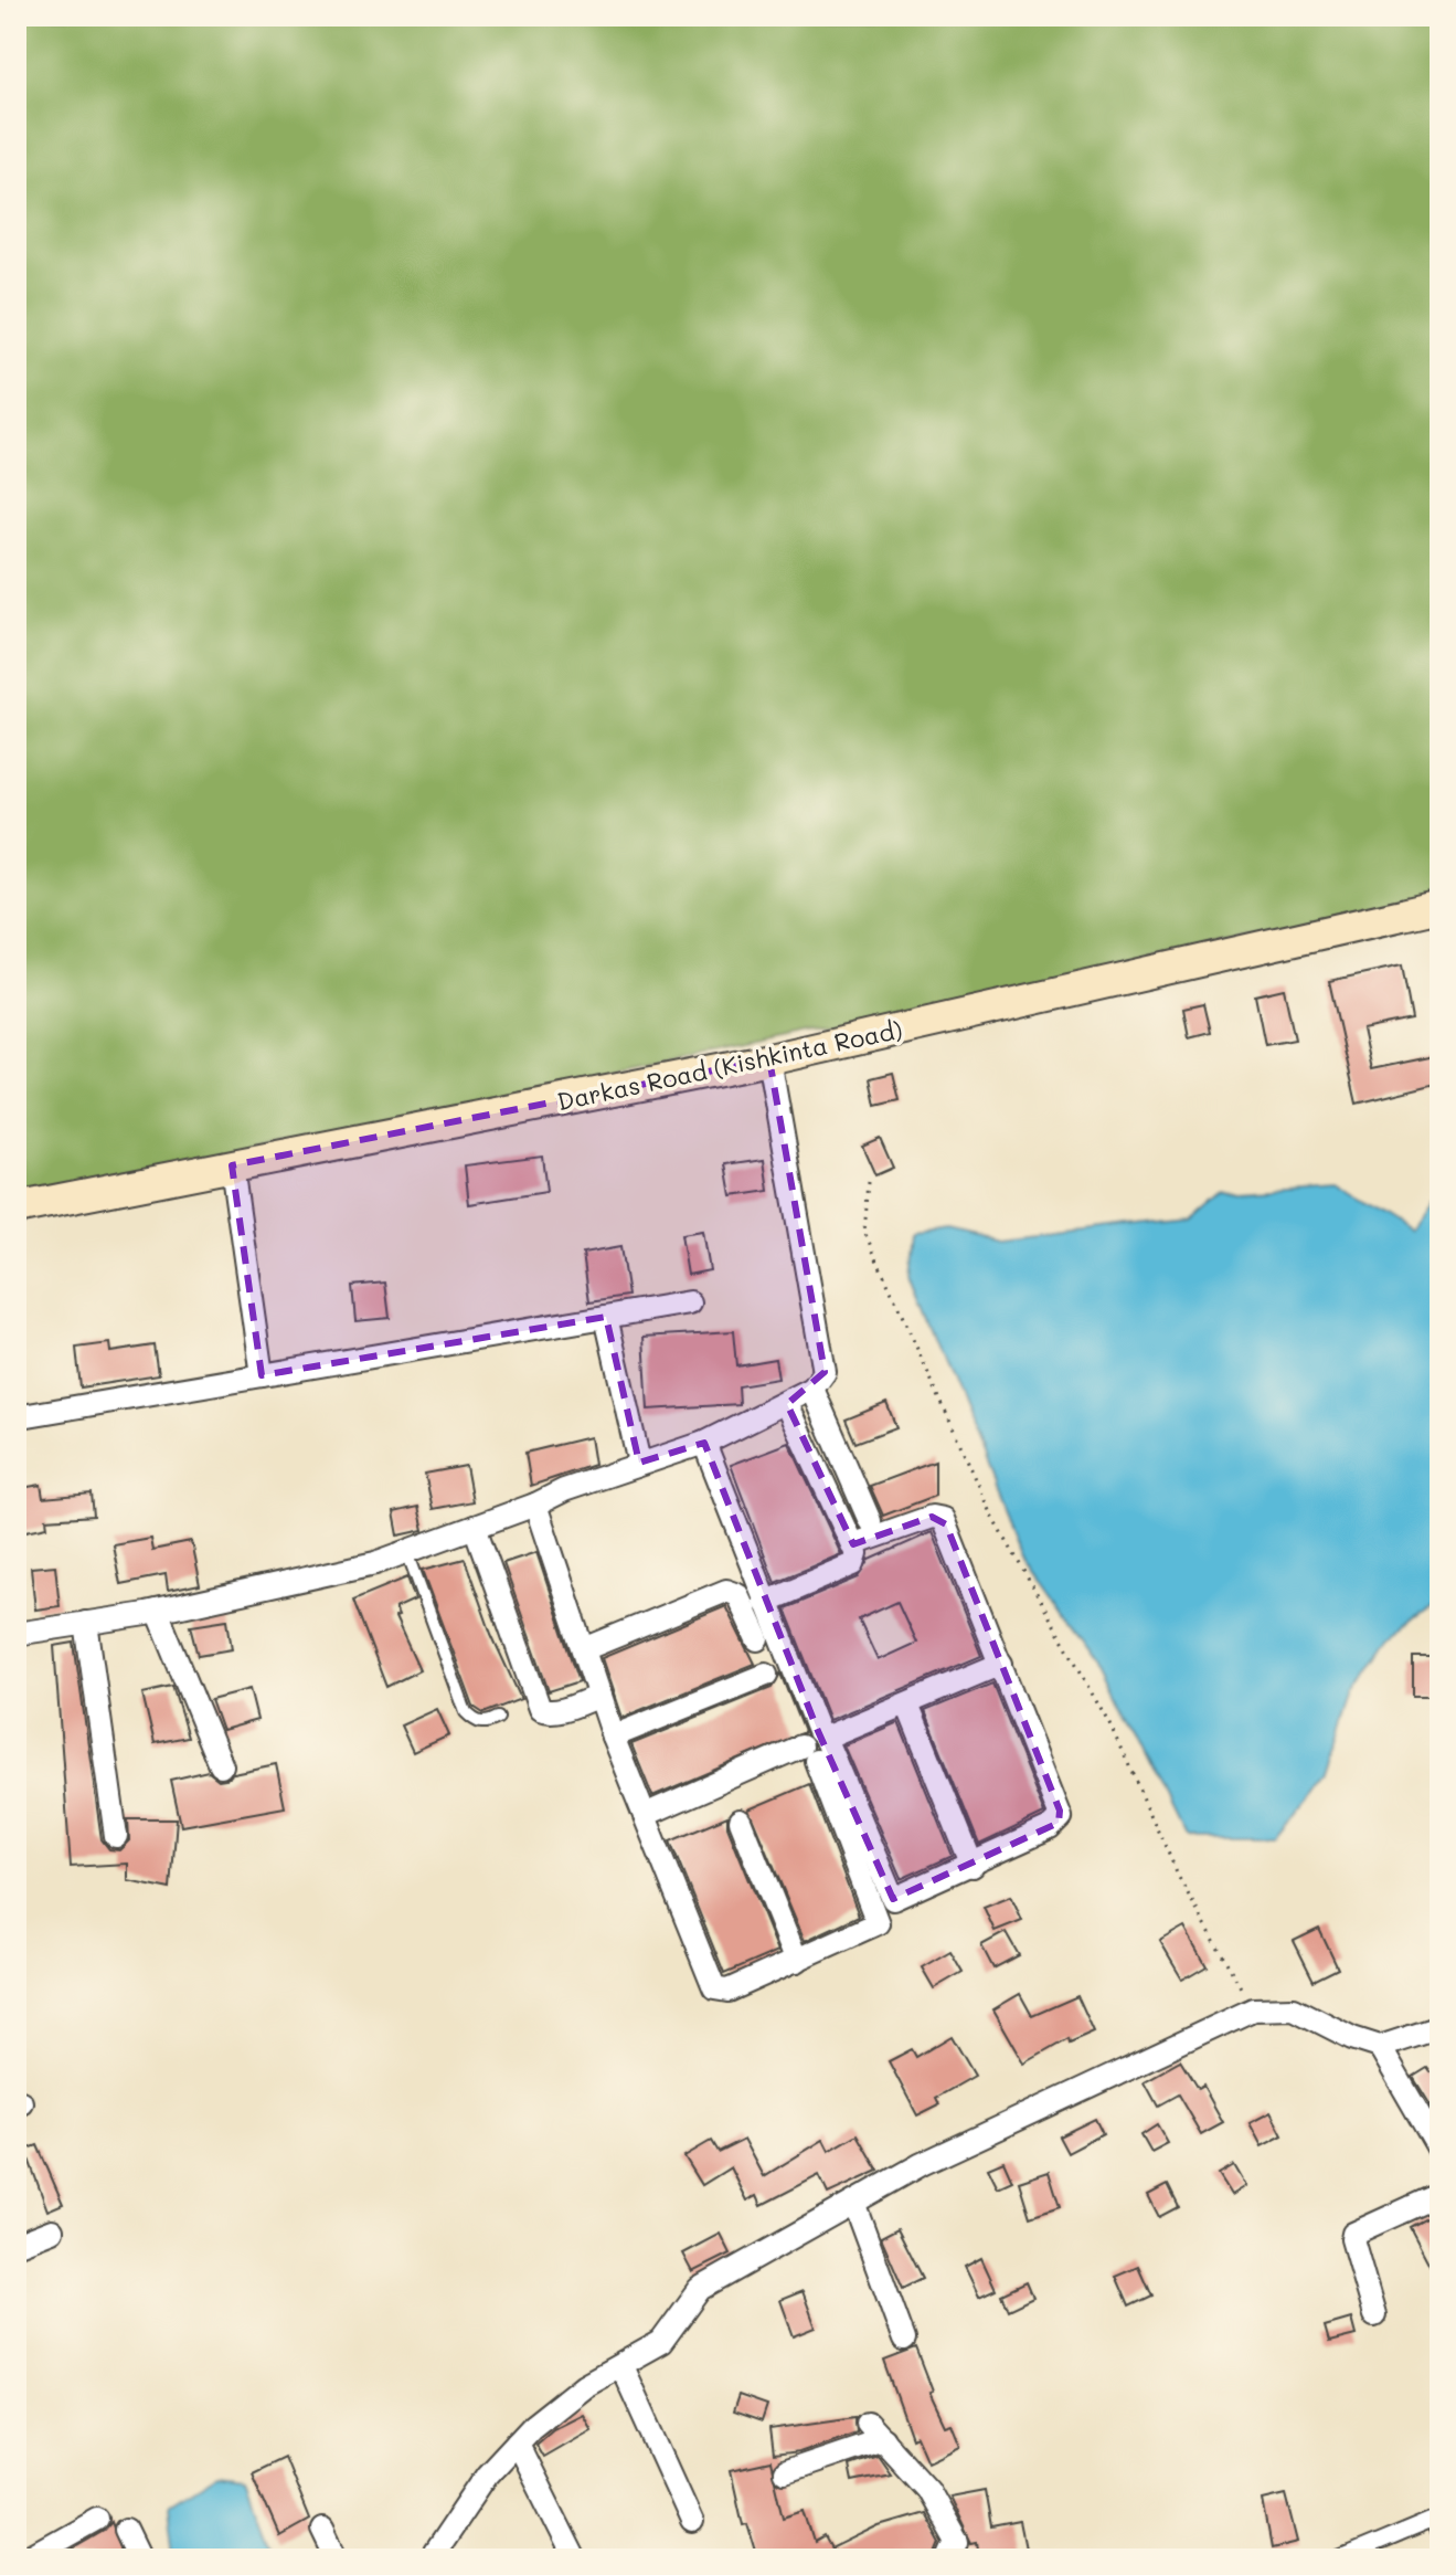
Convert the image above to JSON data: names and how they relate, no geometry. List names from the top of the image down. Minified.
{"streets":{"main road":["Darkas Road (Kishkinta Road)"]}}
